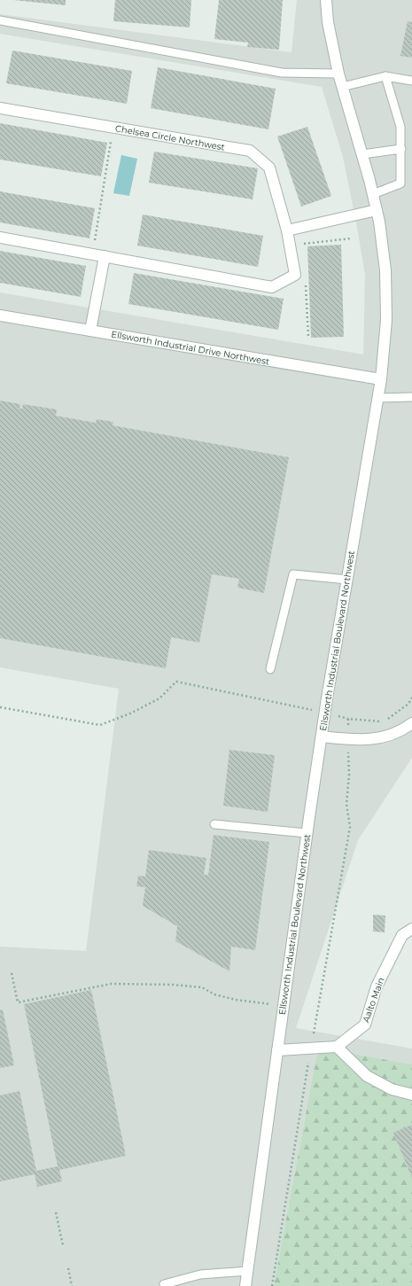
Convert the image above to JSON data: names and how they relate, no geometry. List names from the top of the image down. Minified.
{"streets":{"street":["Chelsea Circle Northwest","Ellsworth Industrial Drive Northwest","Ellsworth Industrial Boulevard Northwest","Aalto Main"]},"crossings":[["Ellsworth Industrial Drive Northwest","Ellsworth Industrial Boulevard Northwest"]]}
